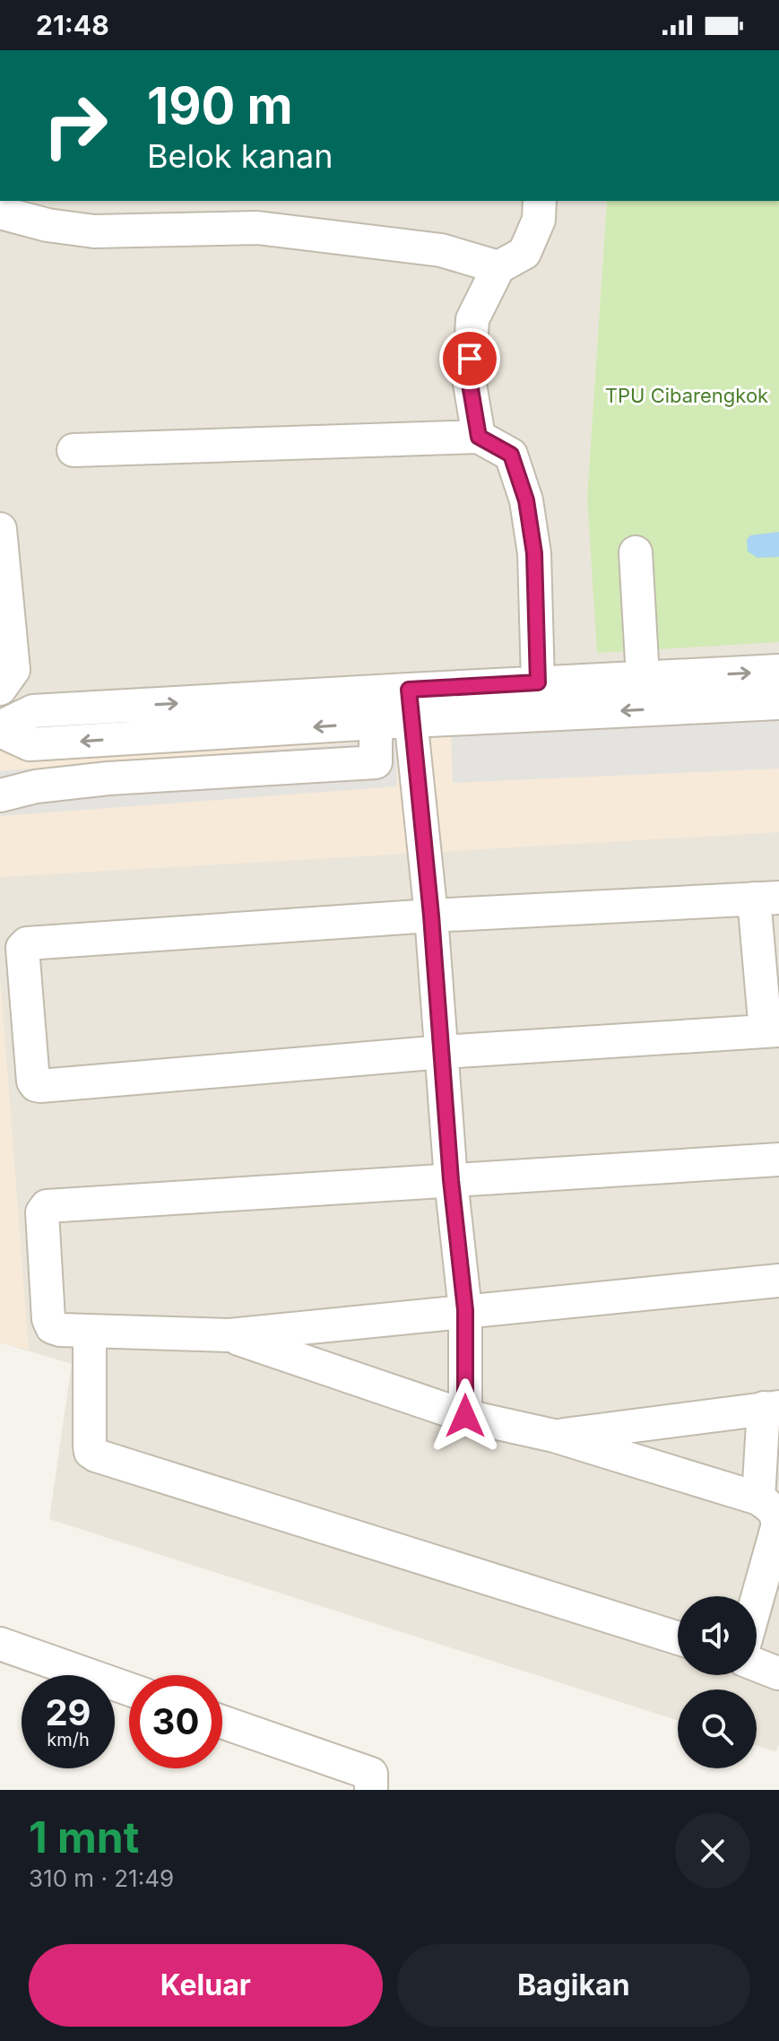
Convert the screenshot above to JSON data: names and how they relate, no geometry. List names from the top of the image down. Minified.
{"parks":["TPU Cibarengkok"],"page":{"status":"21:48","turn":["190 m","Belok kanan"],"speed":"29 km/h","limit":"30","heading":["1 mnt","310 m · 21:49"],"buttons":["Keluar","Bagikan"]}}
